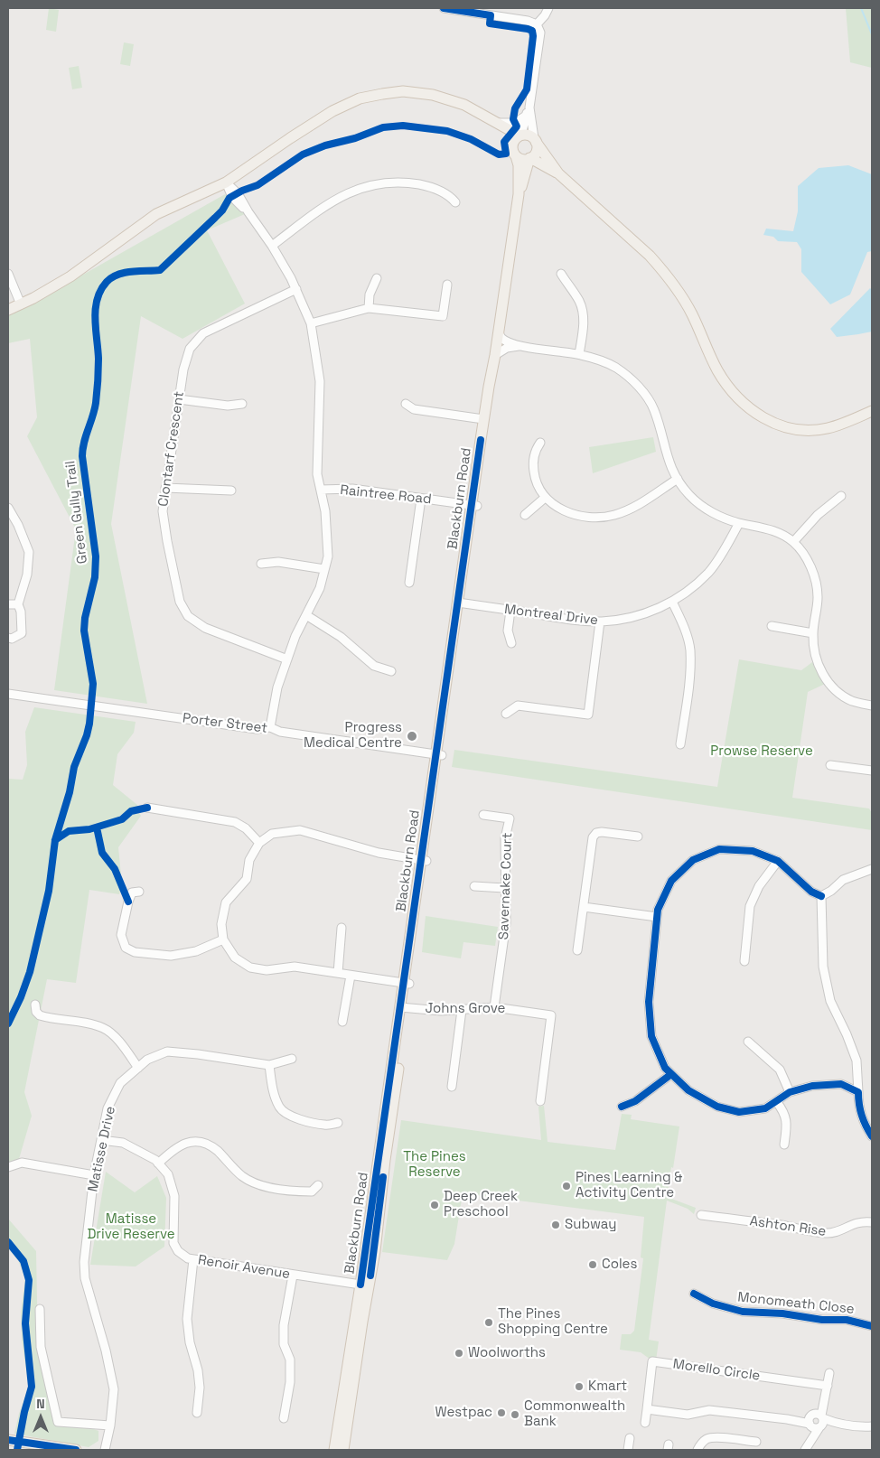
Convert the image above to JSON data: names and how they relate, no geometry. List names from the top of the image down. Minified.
{"streets":{"main road":["Blackburn Road"],"street":["Clontarf Crescent","Raintree Road","Montreal Drive","Porter Street","Savernake Court","Johns Grove","Matisse Drive","Ashton Rise","Renoir Avenue","Monomeath Close","Morello Circle"],"cycle path":["Green Gully Trail"]},"crossings":[["Raintree Road","Blackburn Road"],["Blackburn Road","Montreal Drive"],["Blackburn Road","Porter Street"],["Blackburn Road","Johns Grove"],["Blackburn Road","Renoir Avenue"],["Savernake Court","Johns Grove"],["Matisse Drive","Renoir Avenue"]],"parks":["Prowse Reserve","The Pines Reserve","Matisse Drive Reserve"],"places":["Progress Medical Centre","Pines Learning & Activity Centre","Deep Creek Preschool","Subway","Coles","The Pines Shopping Centre","Woolworths","Kmart","Westpac","Commonwealth Bank"],"north":"top"}
